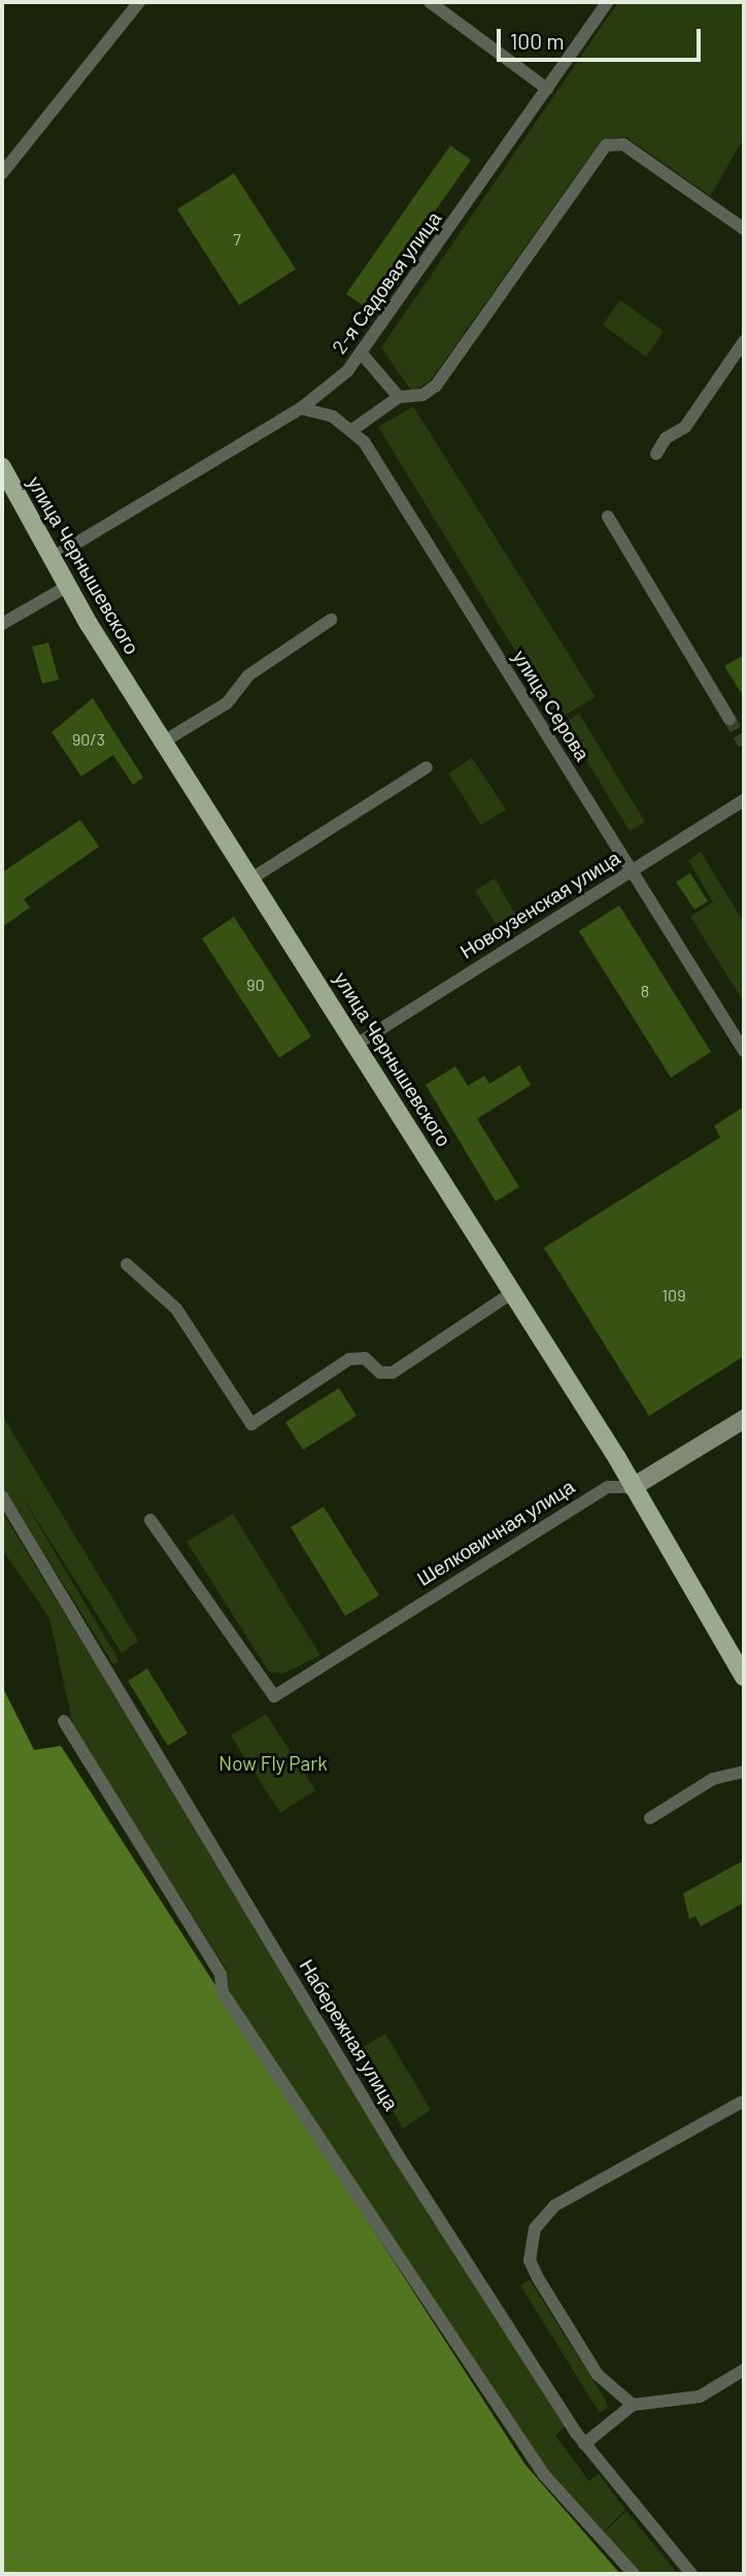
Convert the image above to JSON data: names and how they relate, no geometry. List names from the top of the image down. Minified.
{"streets":{"main road":["улица Чернышевского"],"street":["2-я Садовая улица","улица Серова","Новоузенская улица","Шелковичная улица","Набережная улица"]},"crossings":[["2-я Садовая улица","улица Чернышевского"],["улица Чернышевского","Новоузенская улица"],["улица Чернышевского","Шелковичная улица"],["улица Серова","Новоузенская улица"]],"parks":["Now Fly Park"],"house_numbers":["7","90/3","90","8","109"],"scale_bar":"100 m"}
